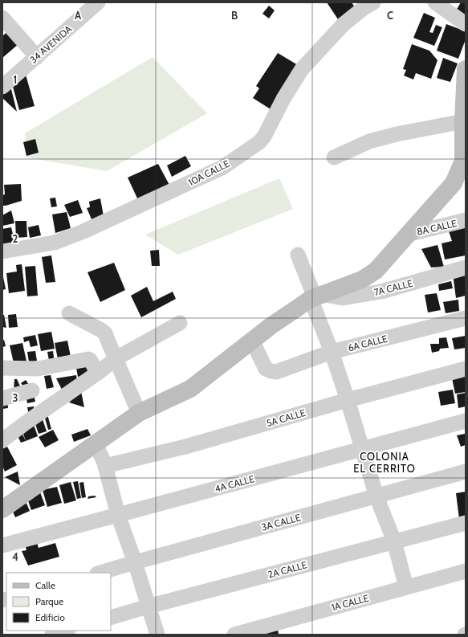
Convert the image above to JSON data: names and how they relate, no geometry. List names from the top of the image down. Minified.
{"streets":{"street":["34 AVENIDA","10A CALLE","8A CALLE","7A CALLE","6A CALLE","5A CALLE","4A CALLE","3A CALLE","2A CALLE","1A CALLE"]},"districts":["COLONIA EL CERRITO"],"legend":["Calle","Parque","Edificio"],"grid":{"columns":["A","B","C"],"rows":["1","2","3","4"]}}
